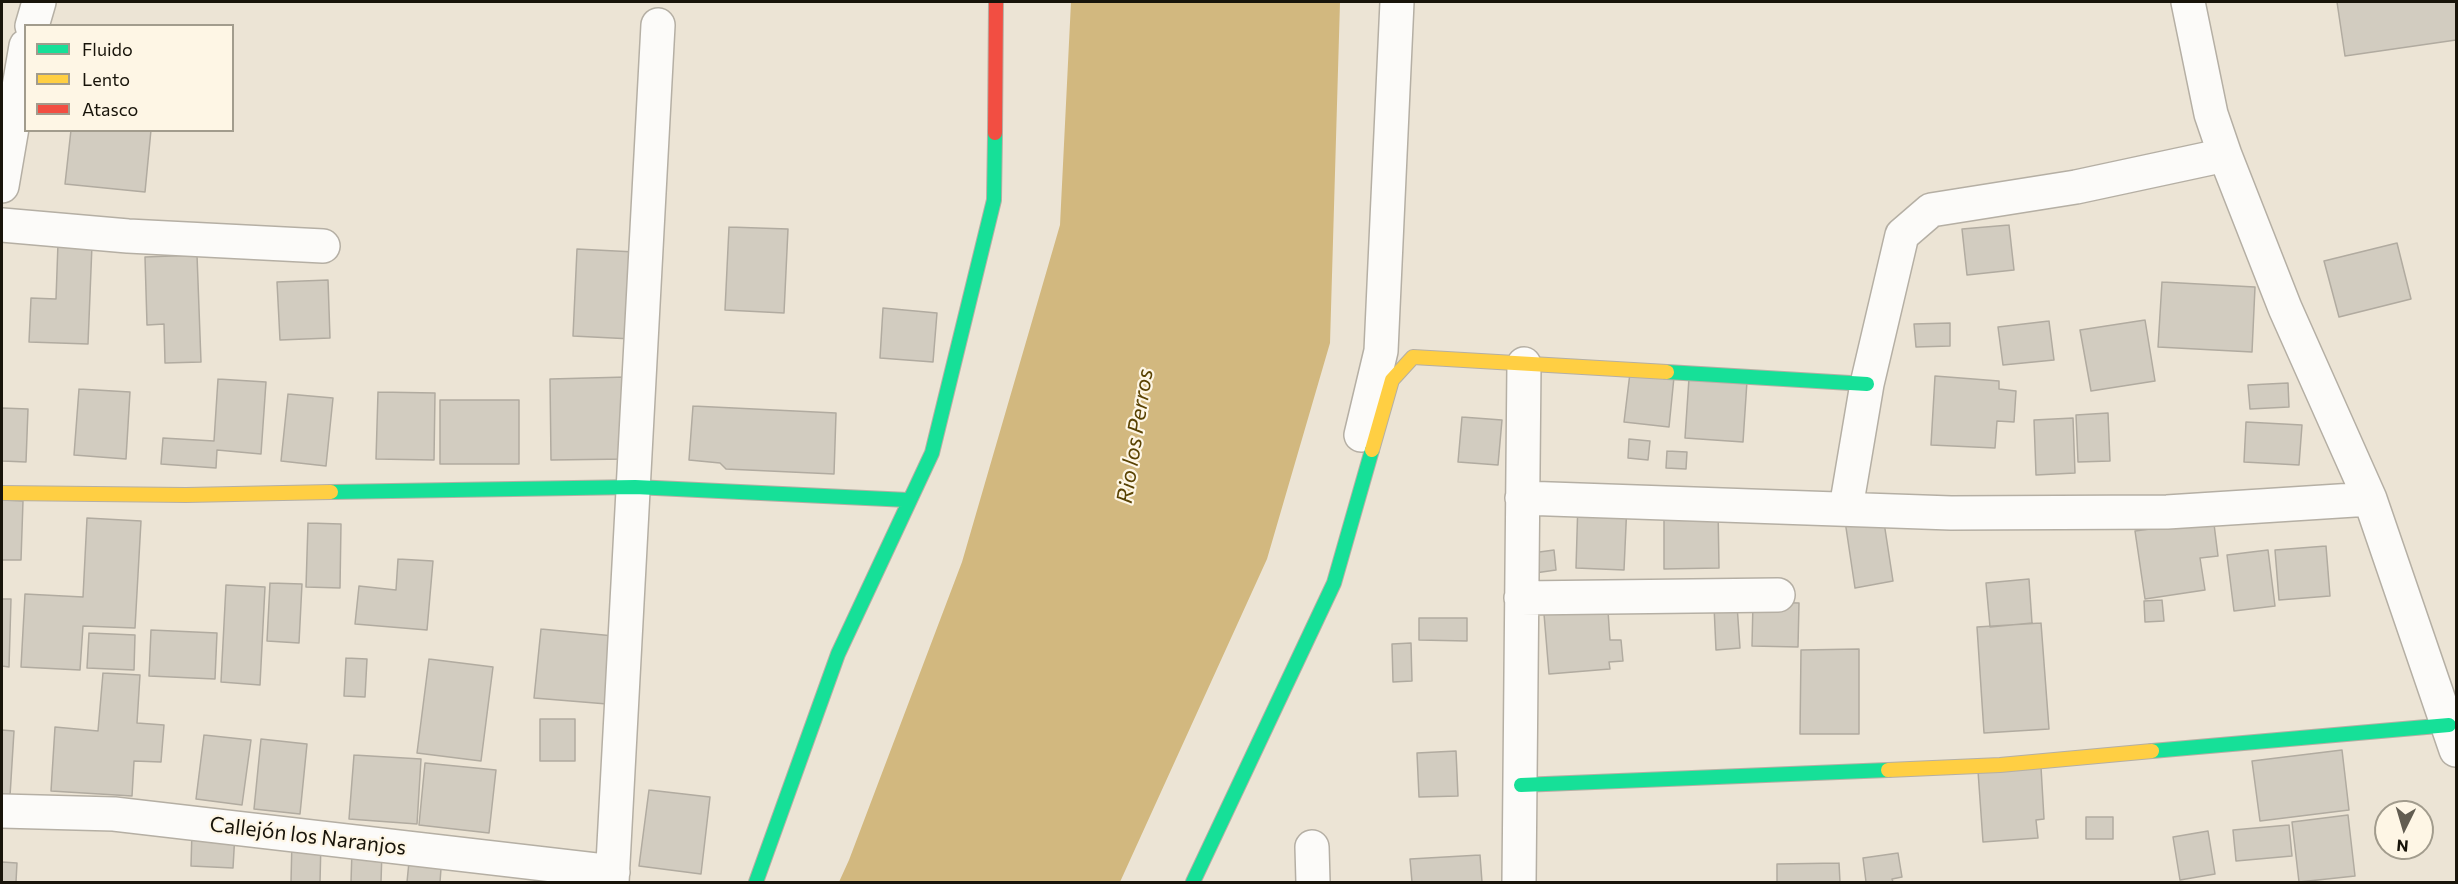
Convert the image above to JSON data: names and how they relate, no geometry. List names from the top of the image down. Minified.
{"streets":{"street":["Callejón los Naranjos"]},"water":["Rio los Perros"],"legend":["Fluido","Lento","Atasco"],"north":"bottom"}
